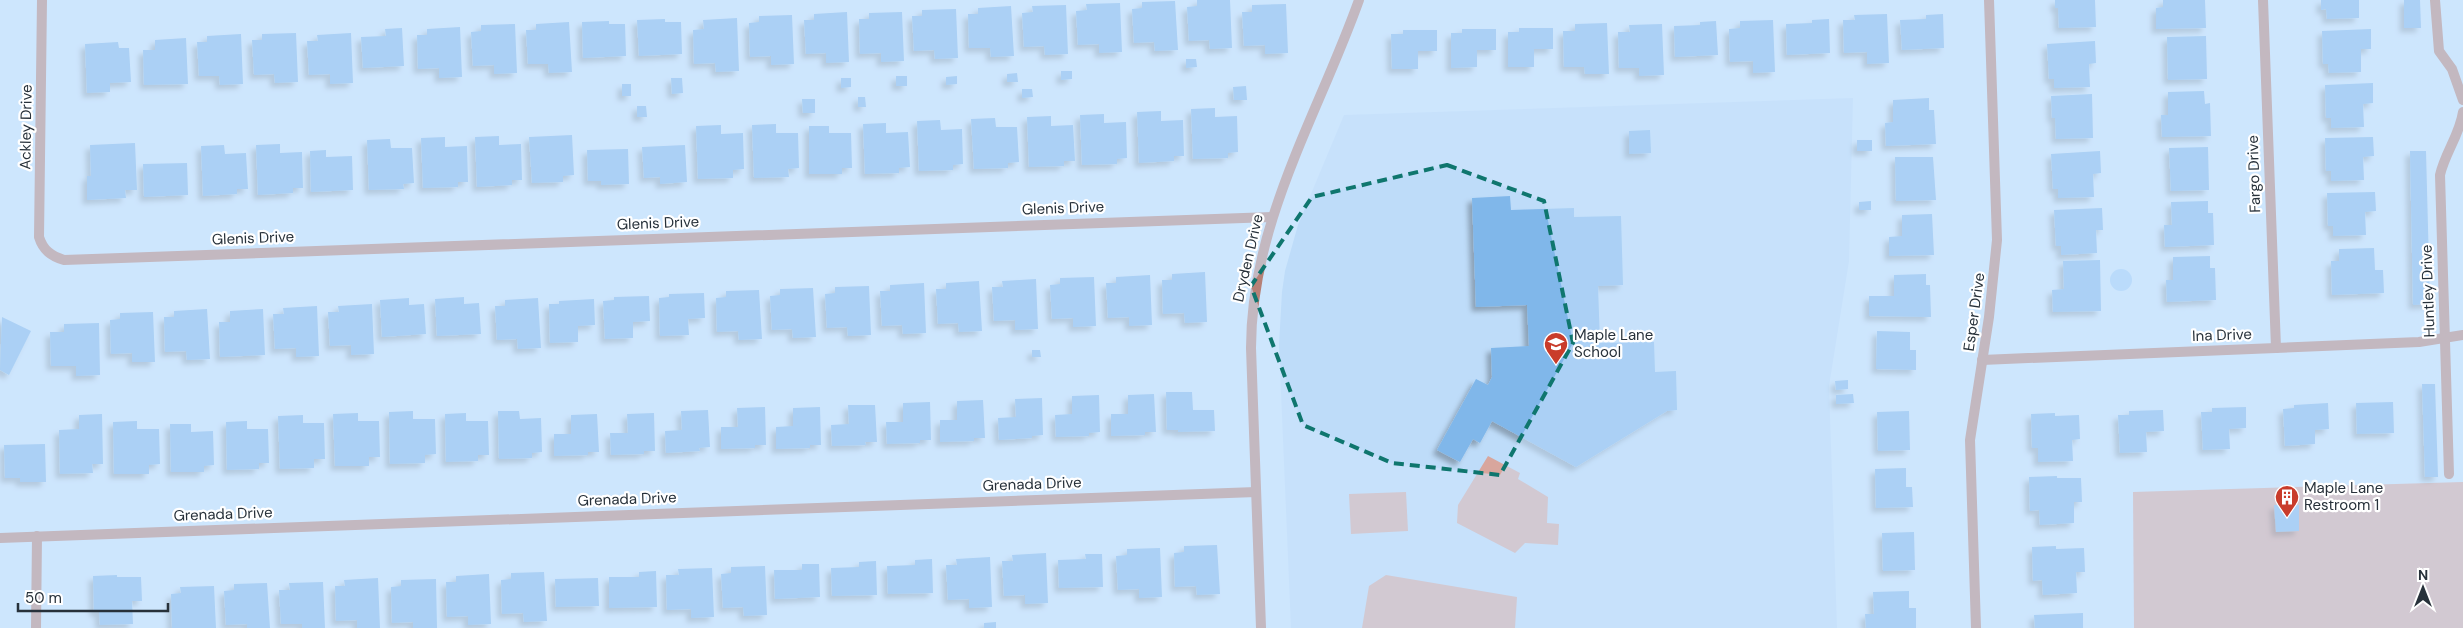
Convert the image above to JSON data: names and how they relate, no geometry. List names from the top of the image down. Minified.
{"streets":{"street":["Ackley Drive","Fargo Drive","Glenis Drive","Dryden Drive","Huntley Drive","Esper Drive","Ina Drive","Grenada Drive"]},"crossings":[["Ackley Drive","Glenis Drive"],["Fargo Drive","Ina Drive"],["Glenis Drive","Dryden Drive"],["Dryden Drive","Grenada Drive"],["Huntley Drive","Ina Drive"],["Esper Drive","Ina Drive"]],"places":{"school or university":["Maple Lane School"],"building":["Maple Lane Restroom 1"]},"scale_bar":"50 m","north":"top"}
